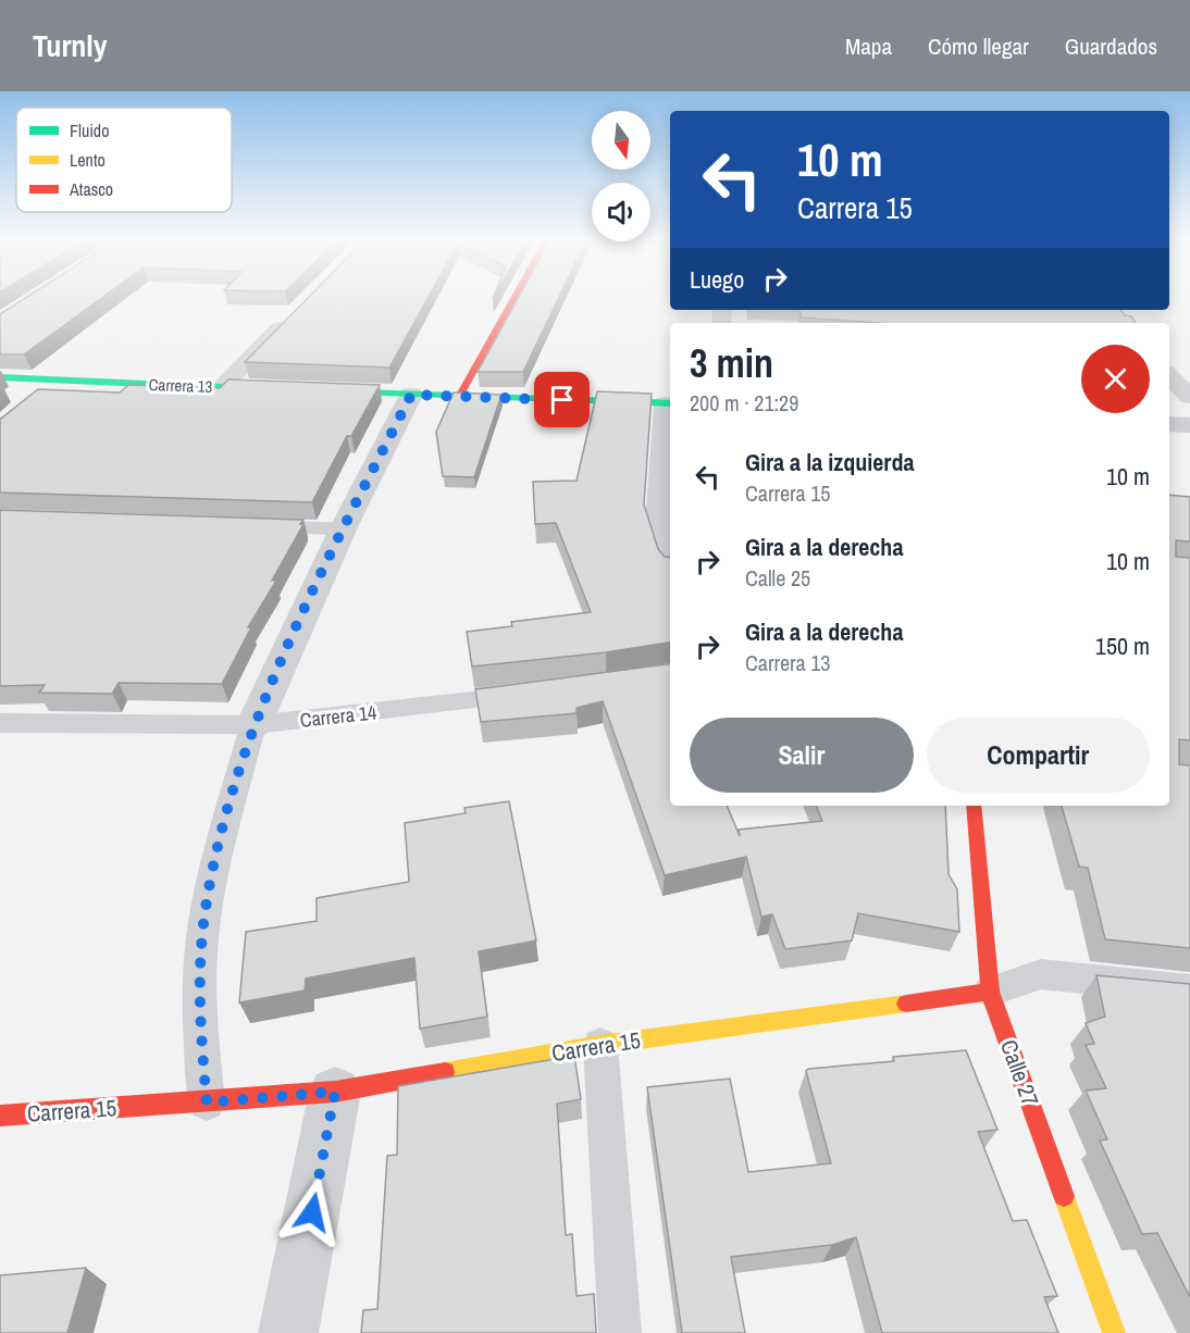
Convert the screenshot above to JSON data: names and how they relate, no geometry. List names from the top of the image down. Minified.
{"streets":{"street":["Carrera 13","Carrera 15","Calle 27"],"lane":["Carrera 14"]},"crossings":[["Carrera 15","Calle 27"]],"legend":["Fluido","Lento","Atasco"],"north":"bottom","page":{"header":"Turnly","nav":["Mapa","Cómo llegar","Guardados"],"turn":["10 m","Carrera 15"],"then":"Luego","heading":["3 min","200 m · 21:29"],"list":[{"name":"Gira a la izquierda","note":"Carrera 15","value":"10 m"},{"name":"Gira a la derecha","note":"Calle 25","value":"10 m"},{"name":"Gira a la derecha","note":"Carrera 13","value":"150 m"}],"buttons":["Salir","Compartir"]}}
